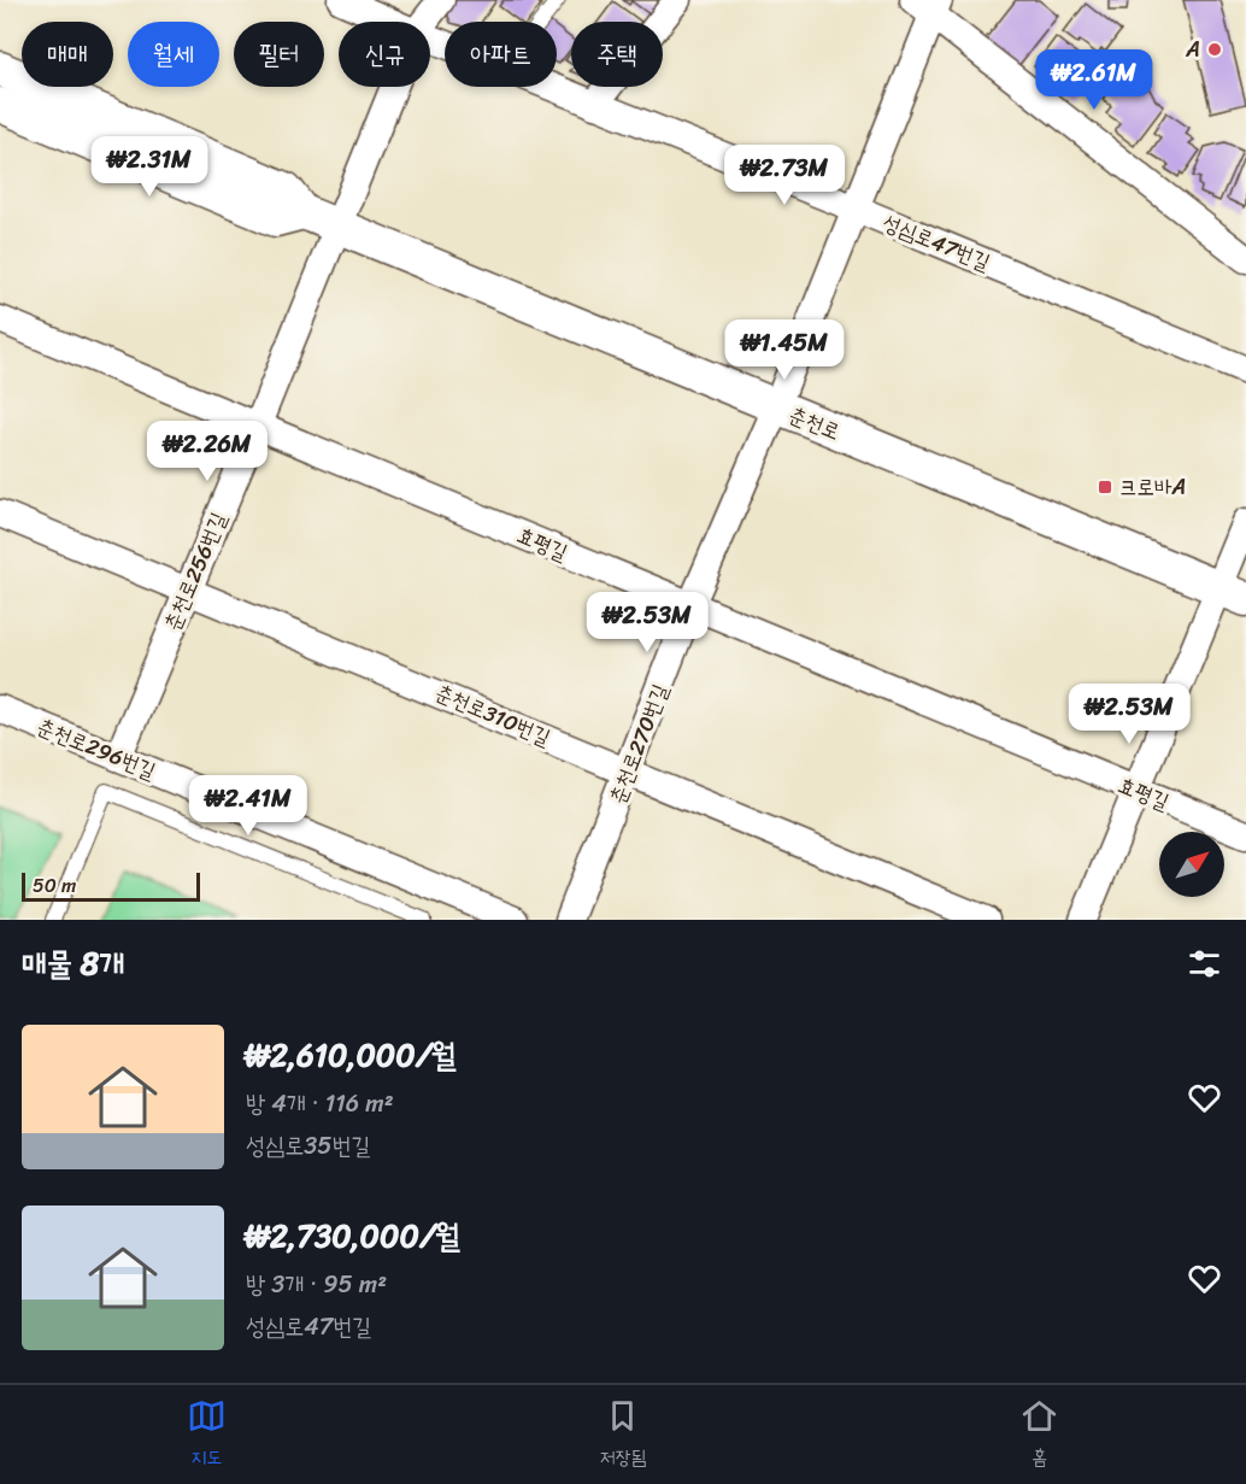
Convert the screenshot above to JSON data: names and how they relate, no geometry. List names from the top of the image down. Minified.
{"streets":{"street":["성심로47번길","춘천로","효평길","춘천로256번길","춘천로310번길","춘천로270번길","춘천로296번길"]},"crossings":[["성심로47번길","춘천로270번길"],["춘천로","춘천로256번길"],["춘천로","춘천로270번길"],["효평길","춘천로256번길"],["효평길","춘천로270번길"],["춘천로256번길","춘천로310번길"],["춘천로256번길","춘천로296번길"],["춘천로310번길","춘천로270번길"]],"places":{"other":["A"],"transit":["크로바A"]},"scale_bar":"50 m","north":"top right","page":{"chip":["매매","월세","필터","신규","아파트","주택"],"price":["₩2.61M","₩2.31M","₩2.73M","₩1.45M","₩2.26M","₩2.53M","₩2.53M","₩2.41M"],"scale":"50 m","heading":"매물 8개","list":[{"name":"₩2,610,000/월","note":"방 4개 · 116 m² · 성심로35번길"},{"name":"₩2,730,000/월","note":"방 3개 · 95 m² · 성심로47번길"}],"tabs":["지도","저장됨","홈"]}}
